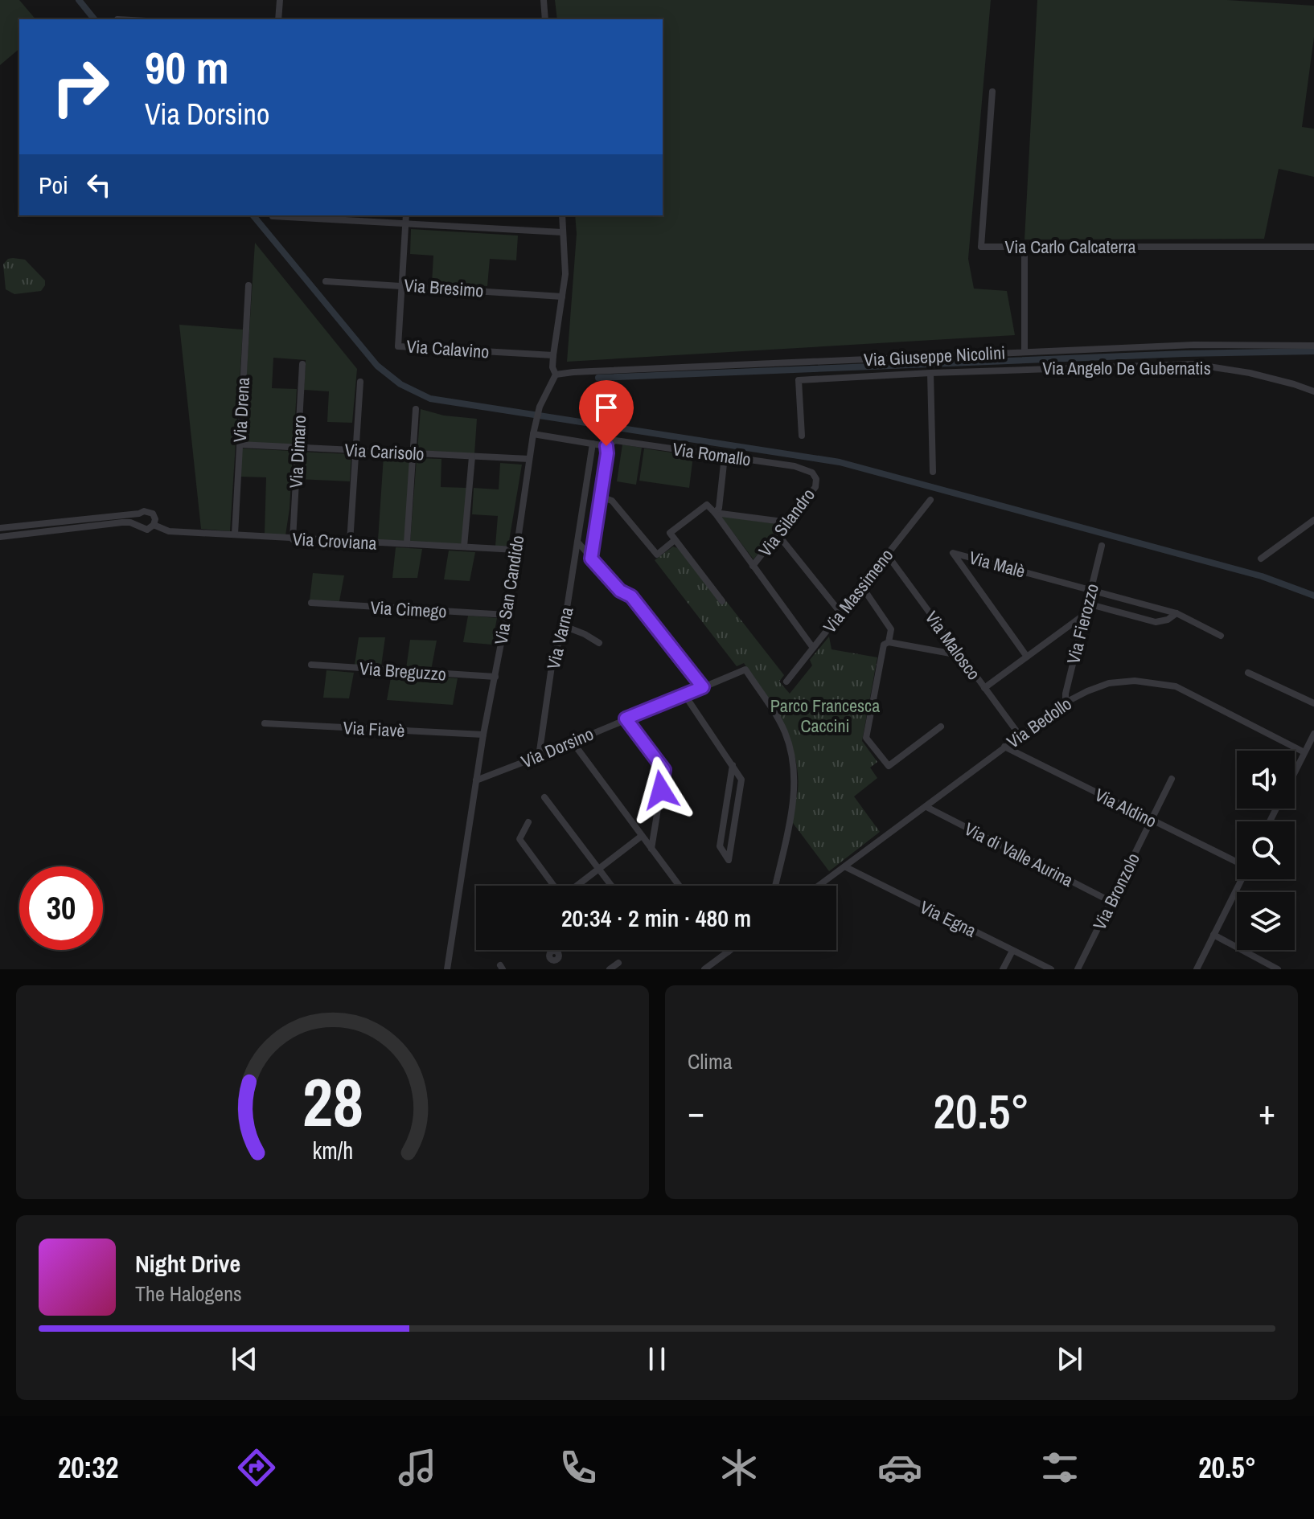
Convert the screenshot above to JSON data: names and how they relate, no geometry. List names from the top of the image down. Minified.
{"streets":{"street":["Via Carlo Calcaterra","Via Bresimo","Via Calavino","Via Giuseppe Nicolini","Via Angelo De Gubernatis","Via Drena","Via Dimaro","Via Carisolo","Via Romallo","Via Silandro","Via Croviana","Via Malè","Via San Candido","Via Massimeno","Via Cimego","Via Fierozzo","Via Varna","Via Malosco","Via Breguzzo","Via Bedollo","Via Fiavè","Via Dorsino","Via Aldino","Via di Valle Aurina","Via Bronzolo","Via Egna"]},"crossings":[["Via Bresimo","Via Calavino"],["Via Giuseppe Nicolini","Via San Candido"],["Via Drena","Via Carisolo"],["Via Drena","Via Croviana"],["Via Dimaro","Via Carisolo"],["Via Dimaro","Via Croviana"],["Via Carisolo","Via San Candido"],["Via Romallo","Via Silandro"],["Via Romallo","Via San Candido"],["Via Romallo","Via Varna"],["Via Croviana","Via San Candido"],["Via Malè","Via Fierozzo"],["Via San Candido","Via Cimego"],["Via San Candido","Via Breguzzo"],["Via San Candido","Via Fiavè"],["Via San Candido","Via Dorsino"],["Via Massimeno","Via Malosco"],["Via Fierozzo","Via Bedollo"],["Via Varna","Via Dorsino"],["Via Malosco","Via Bedollo"],["Via Bedollo","Via Aldino"],["Via Bedollo","Via di Valle Aurina"],["Via Bedollo","Via Egna"],["Via Aldino","Via Bronzolo"],["Via di Valle Aurina","Via Bronzolo"]],"parks":["Parco Francesca Caccini"],"page":{"turn":["90 m","Via Dorsino"],"then":"Poi","limit":"30","trip":"20:34 · 2 min · 480 m","tile":"Clima","heat":["−","20.5°","+"],"song":["Night Drive","The Halogens"],"tabs":["20:32","20.5°"],"gauge":["28","km/h"]}}
